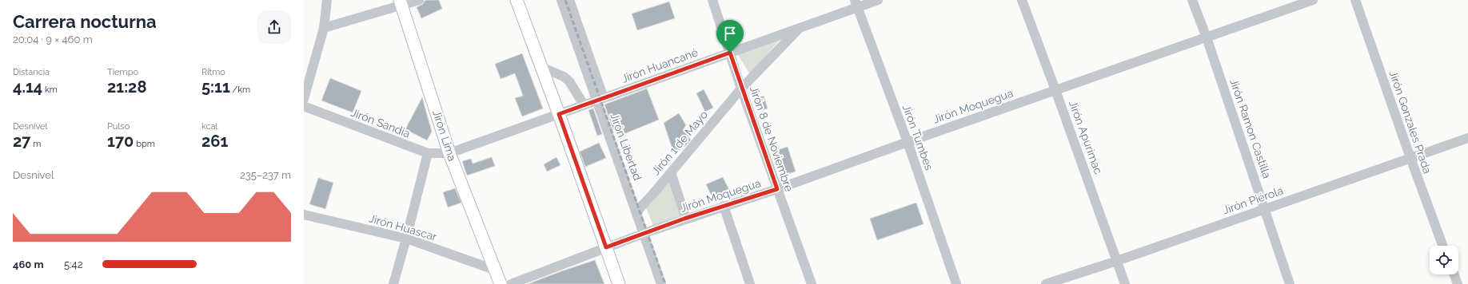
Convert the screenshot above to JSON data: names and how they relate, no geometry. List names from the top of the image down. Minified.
{"streets":{"main road":["Jirón Lima"],"street":["Jirón Huancané","Jirón Moquegua","Jirón Gonzales Prada","Jirón Sandia","Jirón Ramon Castilla","Jirón Tumbes","Jirón Apurimac","Jirón 8 de Noviembre","Jirón 1 de Mayo","Jirón Libertad","Jirón Piérola","Jirón Huascar"]},"crossings":[["Jirón Huancané","Jirón Sandia"],["Jirón Huancané","Jirón Lima"],["Jirón Huancané","Jirón Tumbes"],["Jirón Huancané","Jirón 8 de Noviembre"],["Jirón Huancané","Jirón 1 de Mayo"],["Jirón Huancané","Jirón Libertad"],["Jirón Moquegua","Jirón Ramon Castilla"],["Jirón Moquegua","Jirón Tumbes"],["Jirón Moquegua","Jirón Apurimac"],["Jirón Moquegua","Jirón 8 de Noviembre"],["Jirón Moquegua","Jirón Libertad"],["Jirón Gonzales Prada","Jirón Piérola"],["Jirón Sandia","Jirón Lima"],["Jirón Ramon Castilla","Jirón Piérola"],["Jirón Lima","Jirón Huascar"],["Jirón Apurimac","Jirón Piérola"],["Jirón 8 de Noviembre","Jirón 1 de Mayo"],["Jirón 1 de Mayo","Jirón Libertad"]],"page":{"heading":["Carrera nocturna","20:04 · 9 × 460 m"],"stats":[["Distancia","4.14 km"],["Tiempo","21:28"],["Ritmo","5:11 /km"],["Desnivel","27 m"],["Pulso","170 bpm"],["kcal","261"]],"chart":["Desnivel","235–237 m"],"list":[{"name":"460 m","note":"5:42"}]}}
